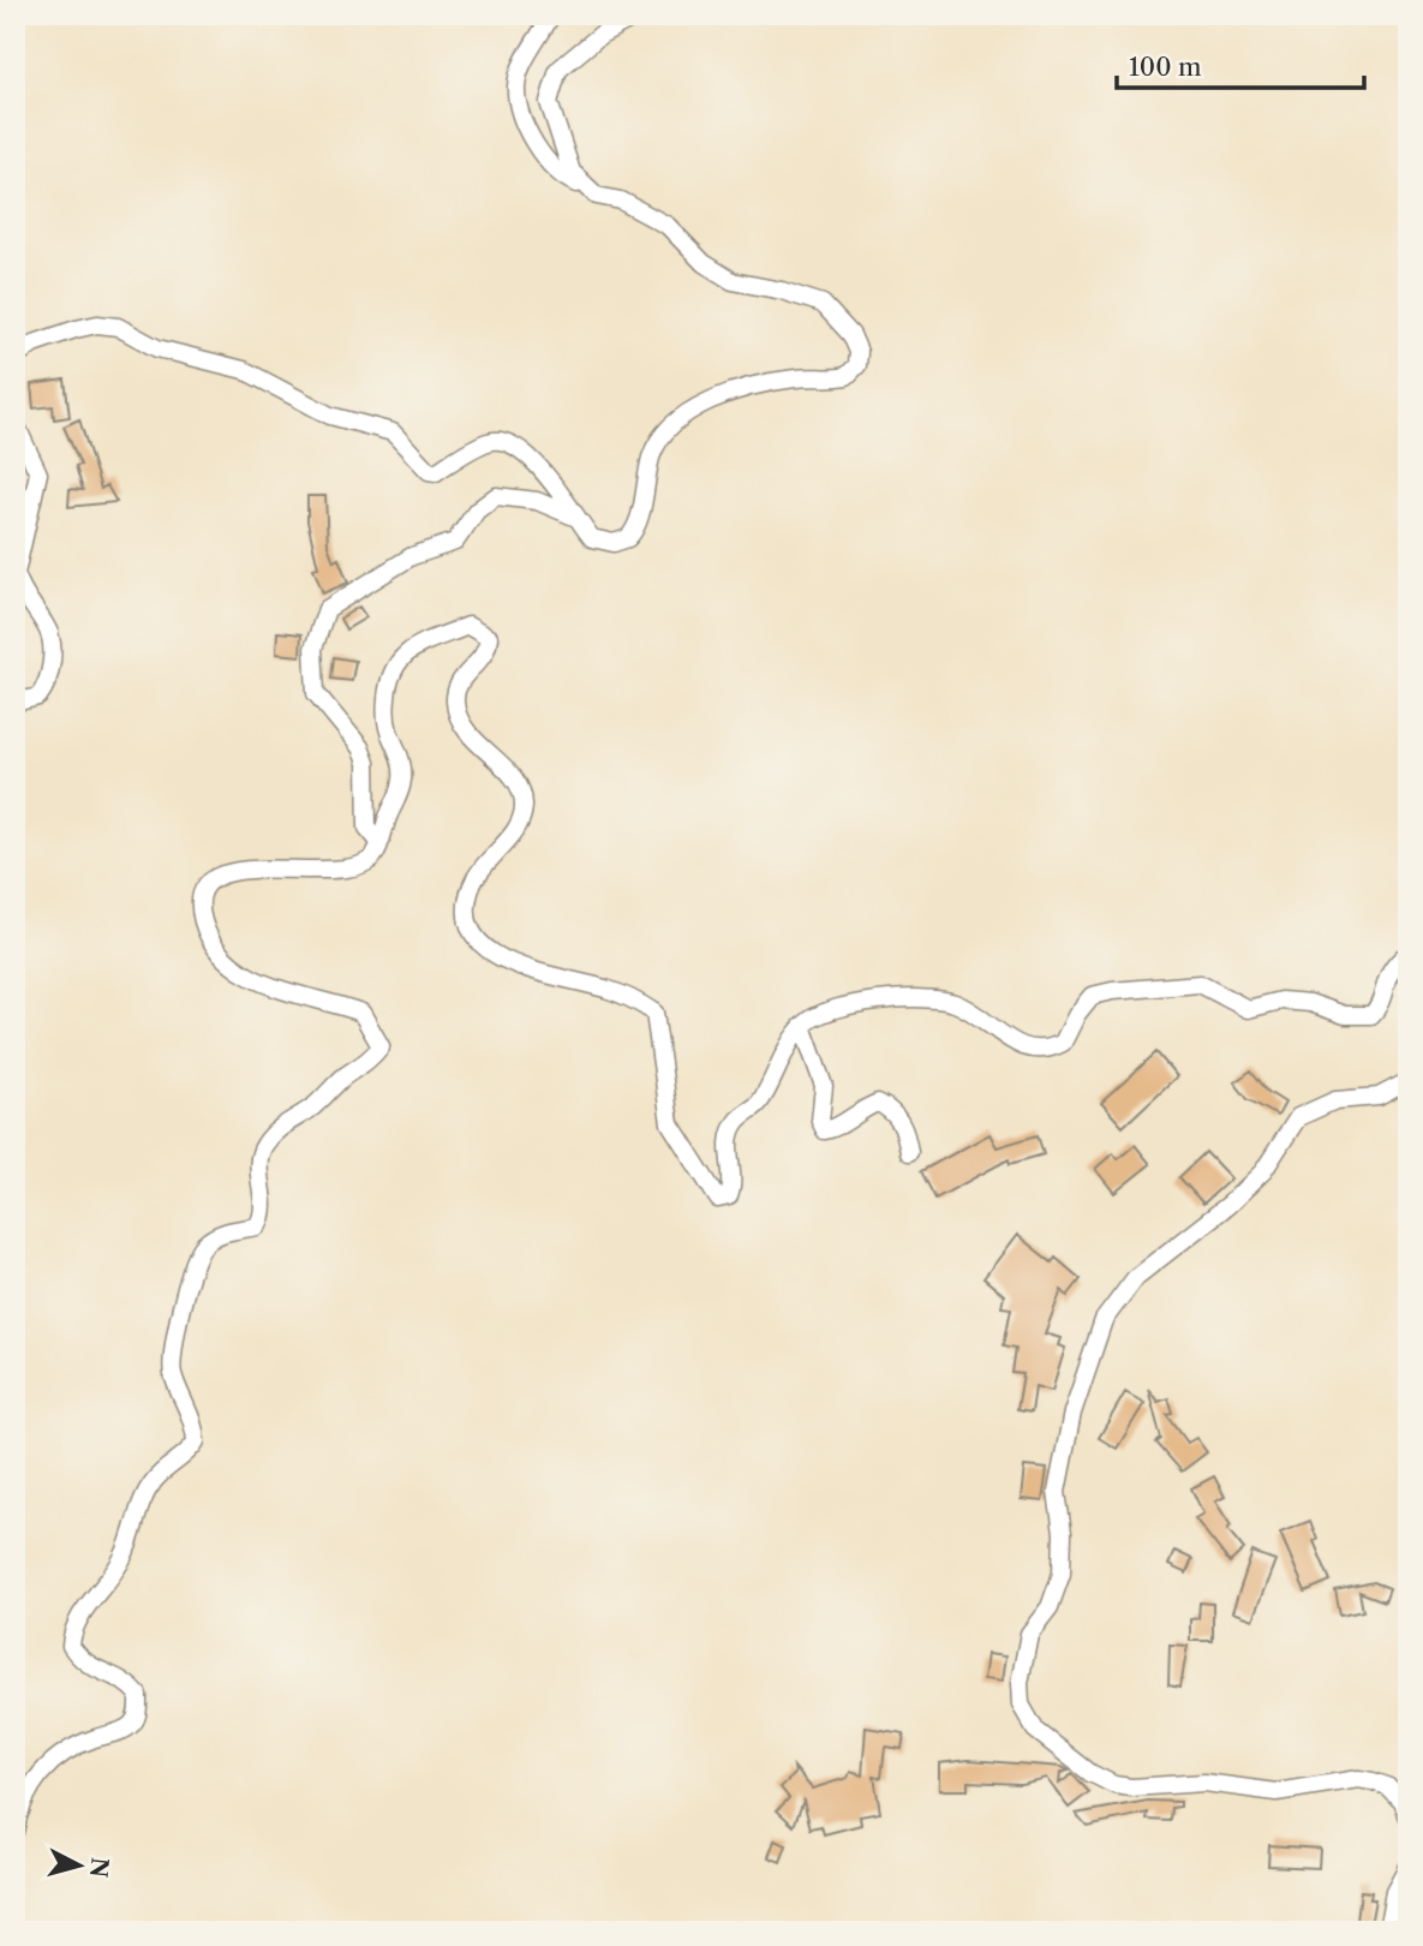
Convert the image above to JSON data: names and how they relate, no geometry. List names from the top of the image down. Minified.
{"scale_bar":"100 m","north":"right"}
